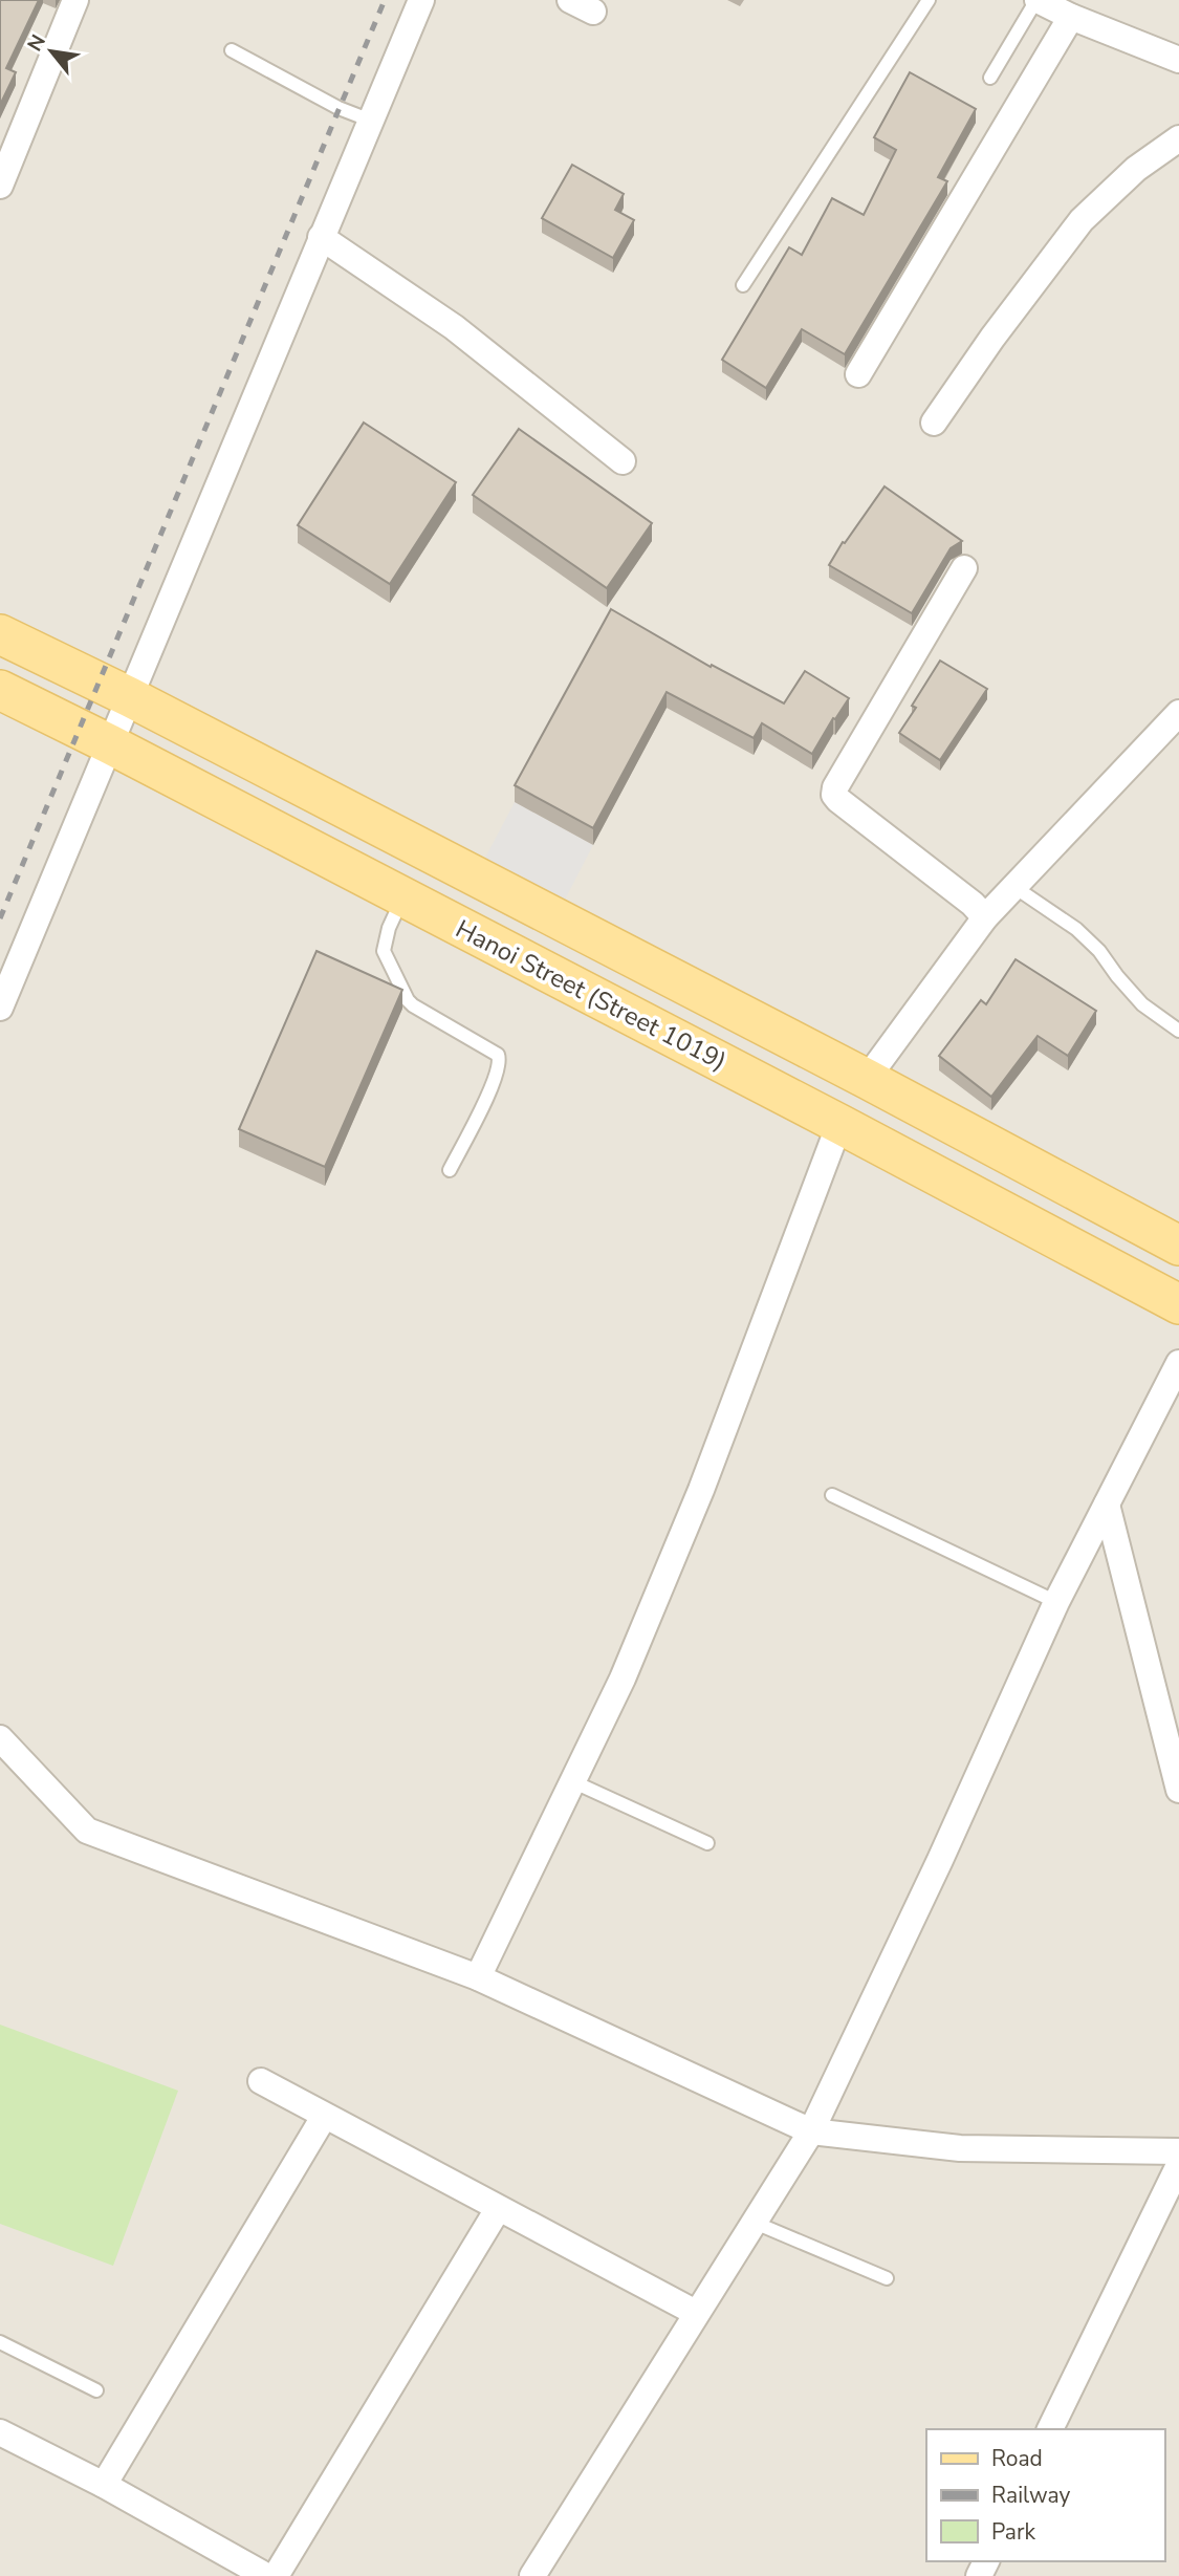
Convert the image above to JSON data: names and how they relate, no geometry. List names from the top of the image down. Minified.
{"streets":{"main road":["Hanoi Street (Street 1019)"]},"legend":["Road","Railway","Park"],"north":"top left"}
